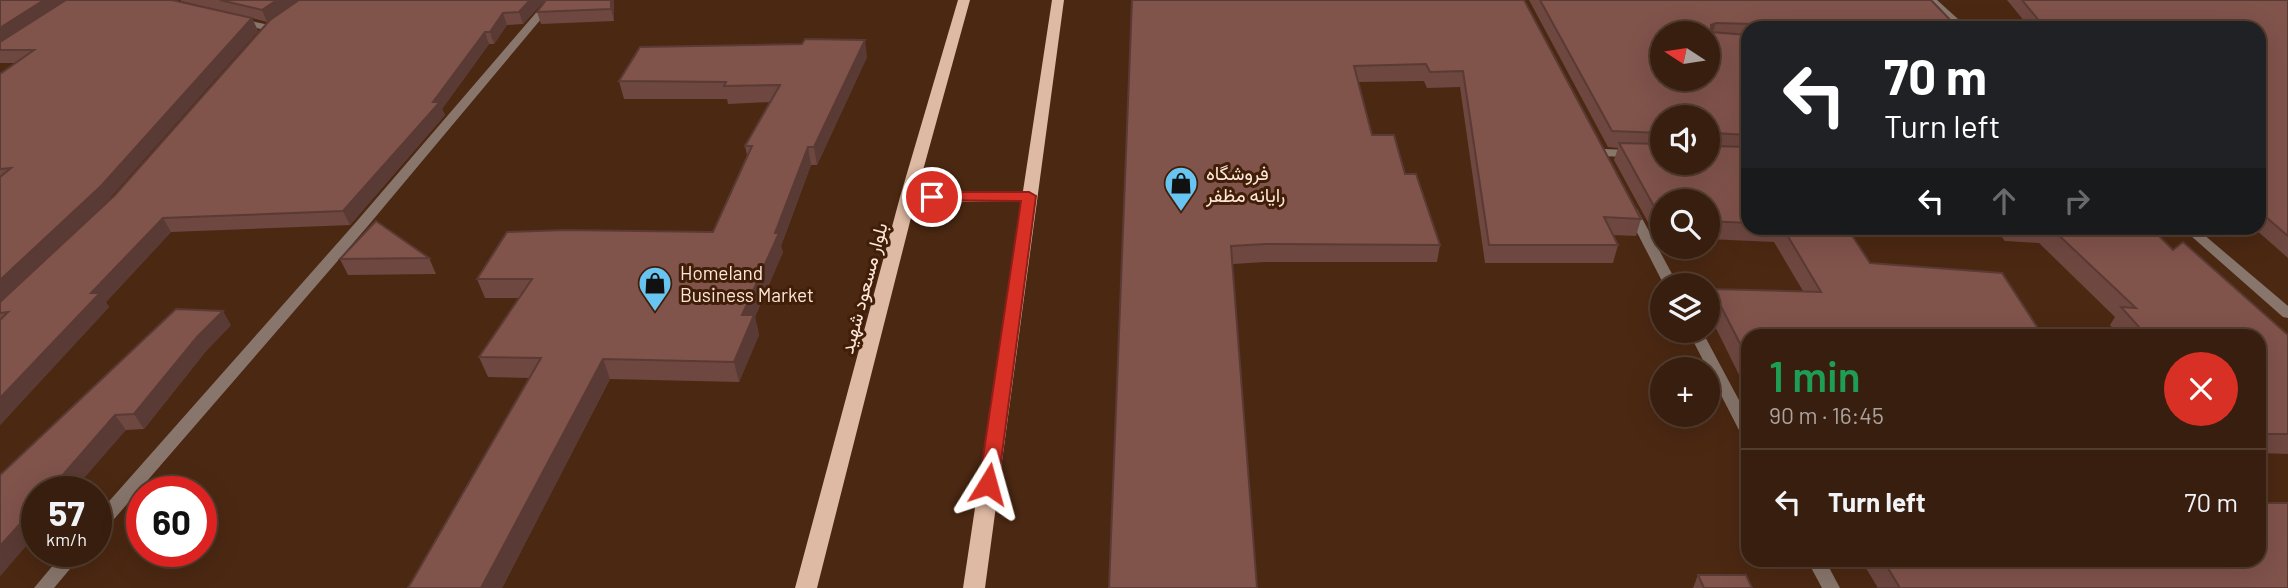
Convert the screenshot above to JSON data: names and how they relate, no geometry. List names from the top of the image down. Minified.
{"streets":{"main road":["بلوار مسعود شهید"]},"places":{"shop":["فروشگاه رایانه مظفر","Homeland Business Market"]},"north":"left","page":{"map_buttons":"+","turn":["70 m","Turn left"],"heading":["1 min","90 m · 16:45"],"list":[{"name":"Turn left","value":"70 m"}],"speed":"57 km/h","limit":"60"}}
